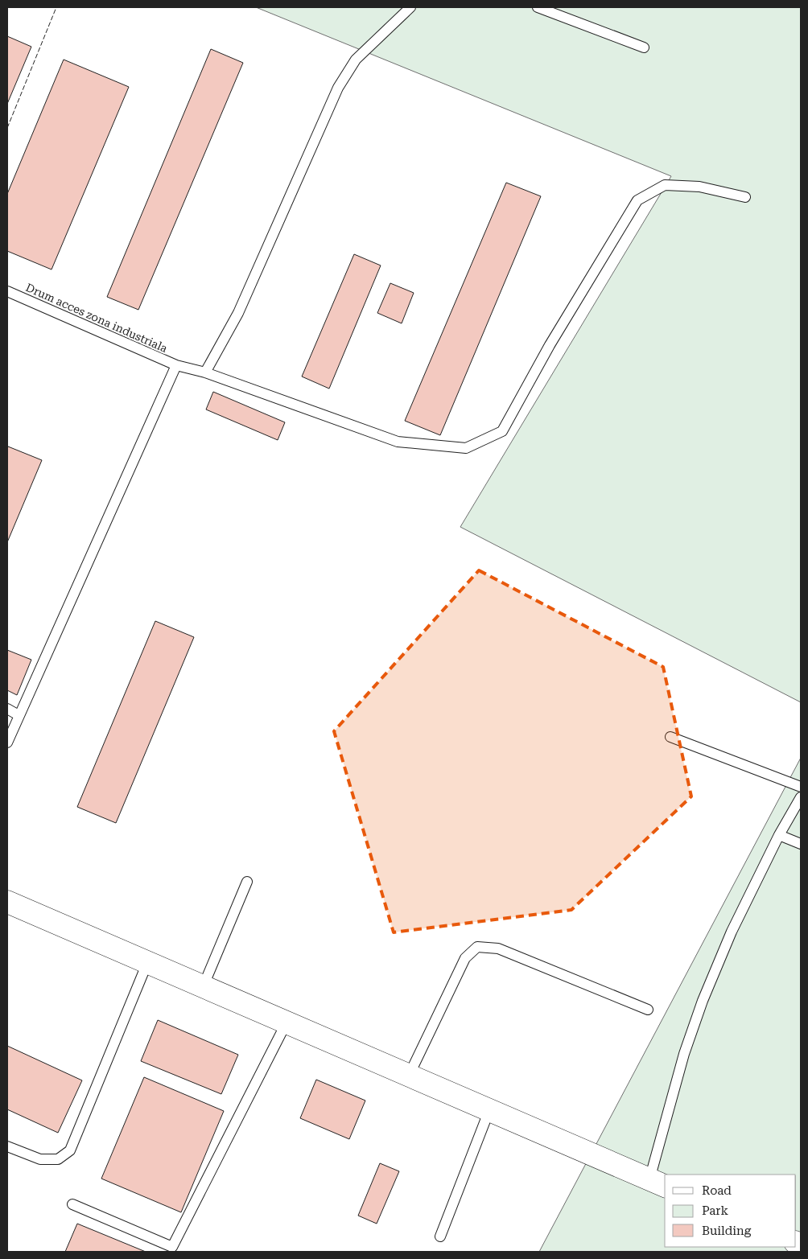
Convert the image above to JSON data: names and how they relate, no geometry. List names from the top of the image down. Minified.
{"streets":{"lane":["Drum acces zona industriala"]},"legend":["Road","Park","Building"]}
